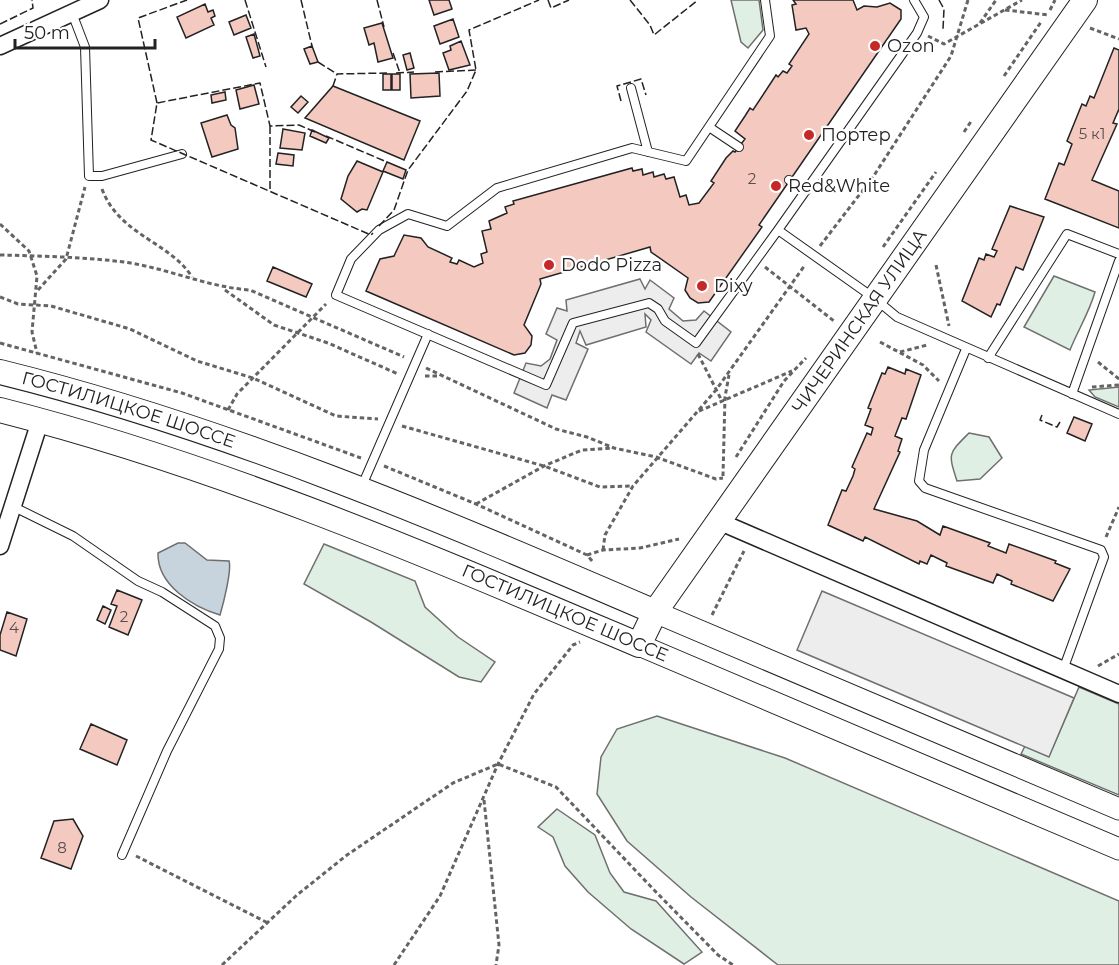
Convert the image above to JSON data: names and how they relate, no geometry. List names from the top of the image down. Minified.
{"streets":{"main road":["ЧИЧЕРИНСКАЯ УЛИЦА","ГОСТИЛИЦКОЕ ШОССЕ"]},"crossings":[["ЧИЧЕРИНСКАЯ УЛИЦА","ГОСТИЛИЦКОЕ ШОССЕ"]],"places":["Ozon","Портер","Red&White","Dodo Pizza","Dixy"],"house_numbers":["5 к1","2","2","4","8"],"scale_bar":"50 m"}
